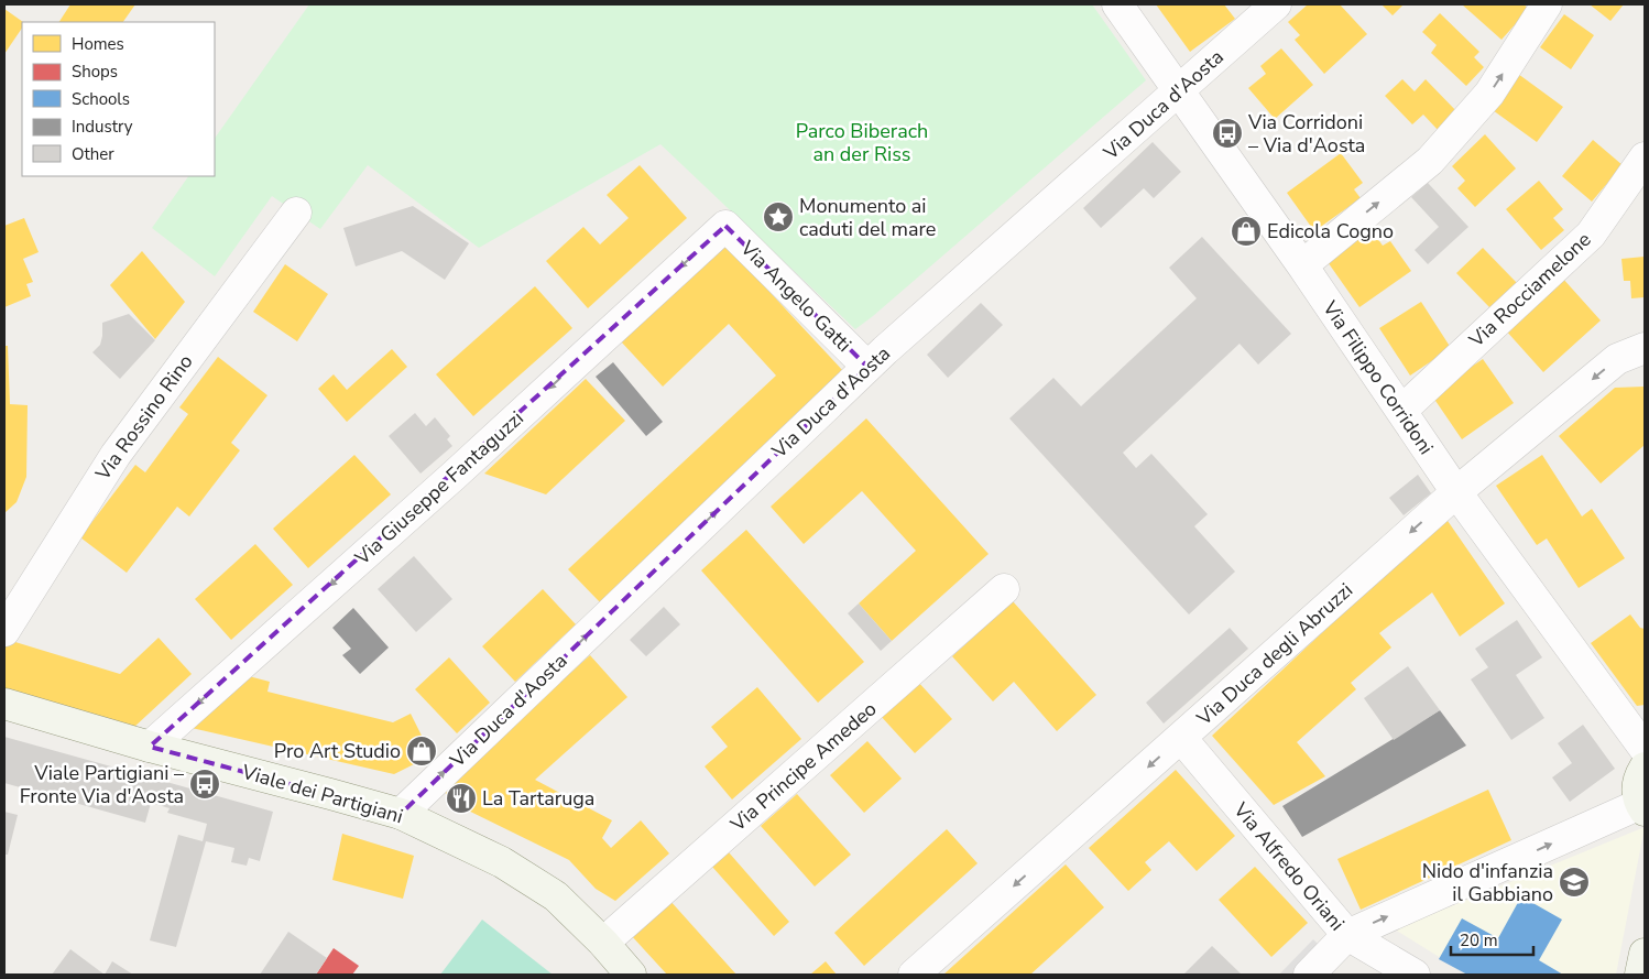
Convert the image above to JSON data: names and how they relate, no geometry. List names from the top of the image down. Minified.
{"streets":{"street":["Via Duca d'Aosta","Via Rocciamelone","Via Angelo Gatti","Via Filippo Corridoni","Via Rossino Rino","Via Giuseppe Fantaguzzi","Via Duca degli Abruzzi","Via Principe Amedeo","Viale dei Partigiani","Via Alfredo Oriani"]},"crossings":[["Via Duca d'Aosta","Via Angelo Gatti"],["Via Duca d'Aosta","Via Filippo Corridoni"],["Via Duca d'Aosta","Viale dei Partigiani"],["Via Rocciamelone","Via Filippo Corridoni"],["Via Angelo Gatti","Via Giuseppe Fantaguzzi"],["Via Filippo Corridoni","Via Duca degli Abruzzi"],["Via Giuseppe Fantaguzzi","Viale dei Partigiani"],["Via Duca degli Abruzzi","Via Alfredo Oriani"],["Via Principe Amedeo","Viale dei Partigiani"]],"one_way":["Via Duca d'Aosta","Via Giuseppe Fantaguzzi","Via Duca degli Abruzzi"],"parks":["Parco Biberach an der Riss"],"places":{"bus stop":["Via Corridoni – Via d'Aosta","Viale Partigiani – Fronte Via d'Aosta"],"place":["Monumento ai caduti del mare"],"shop":["Edicola Cogno","Pro Art Studio"],"restaurant":["La Tartaruga"],"school or university":["Nido d'infanzia il Gabbiano"]},"legend":["Homes","Shops","Schools","Industry","Other"],"scale_bar":"20 m"}
